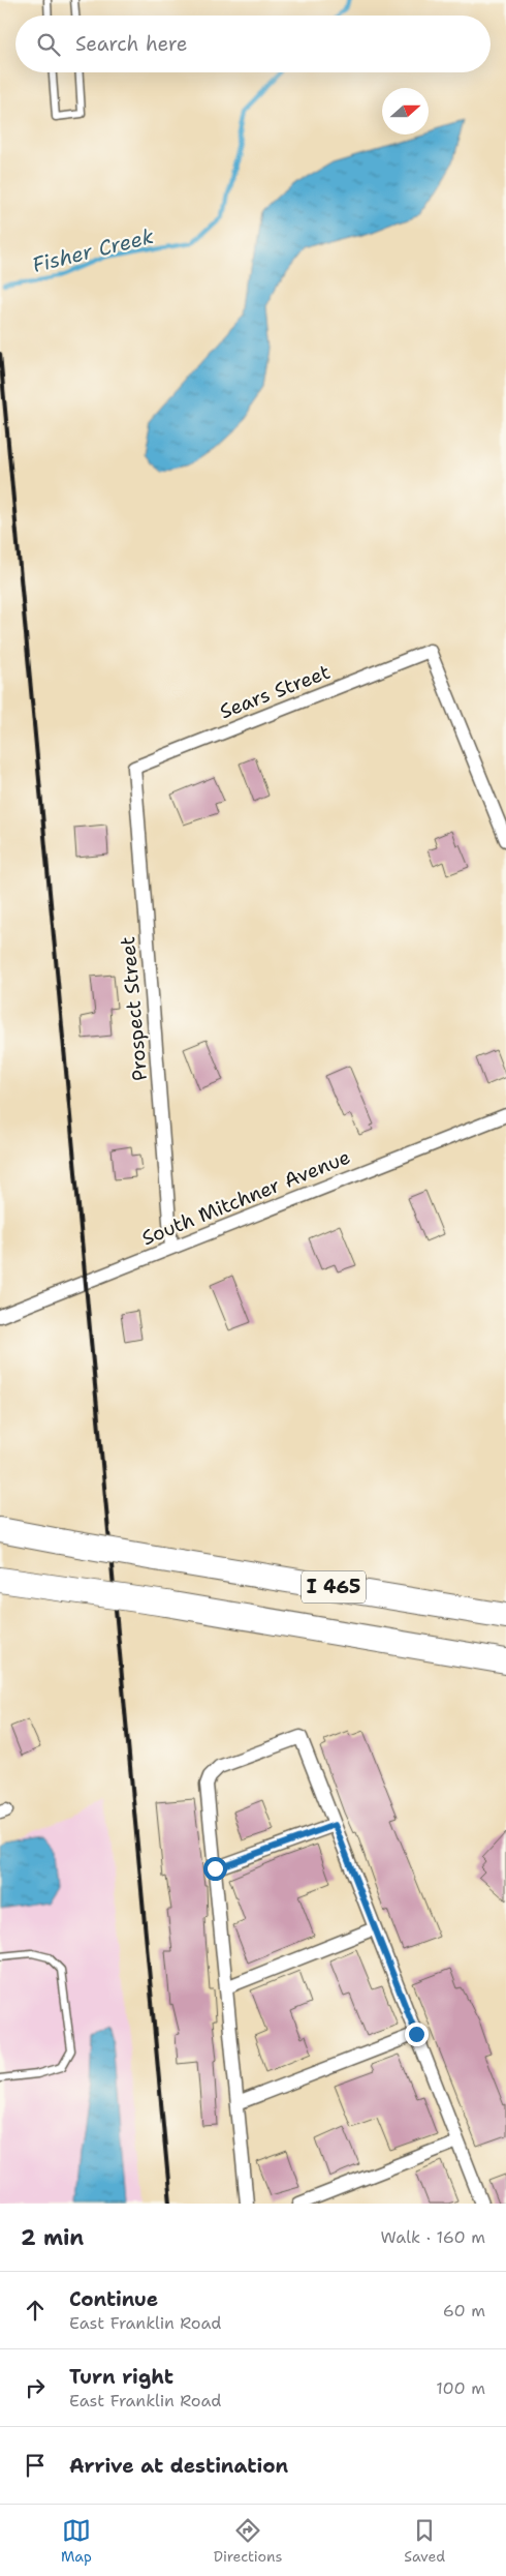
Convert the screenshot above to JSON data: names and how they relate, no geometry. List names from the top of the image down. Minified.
{"streets":{"highway":["I 465"],"street":["Sears Street","Prospect Street","South Mitchner Avenue"]},"crossings":[["Sears Street","Prospect Street"],["Prospect Street","South Mitchner Avenue"]],"water":["Fisher Creek"],"north":"right","page":{"search":"Search here","heading":["2 min","Walk · 160 m"],"list":[["Continue","East Franklin Road","60 m"],["Turn right","East Franklin Road","100 m"],"Arrive at destination"],"nav":["Map","Directions","Saved"]}}
